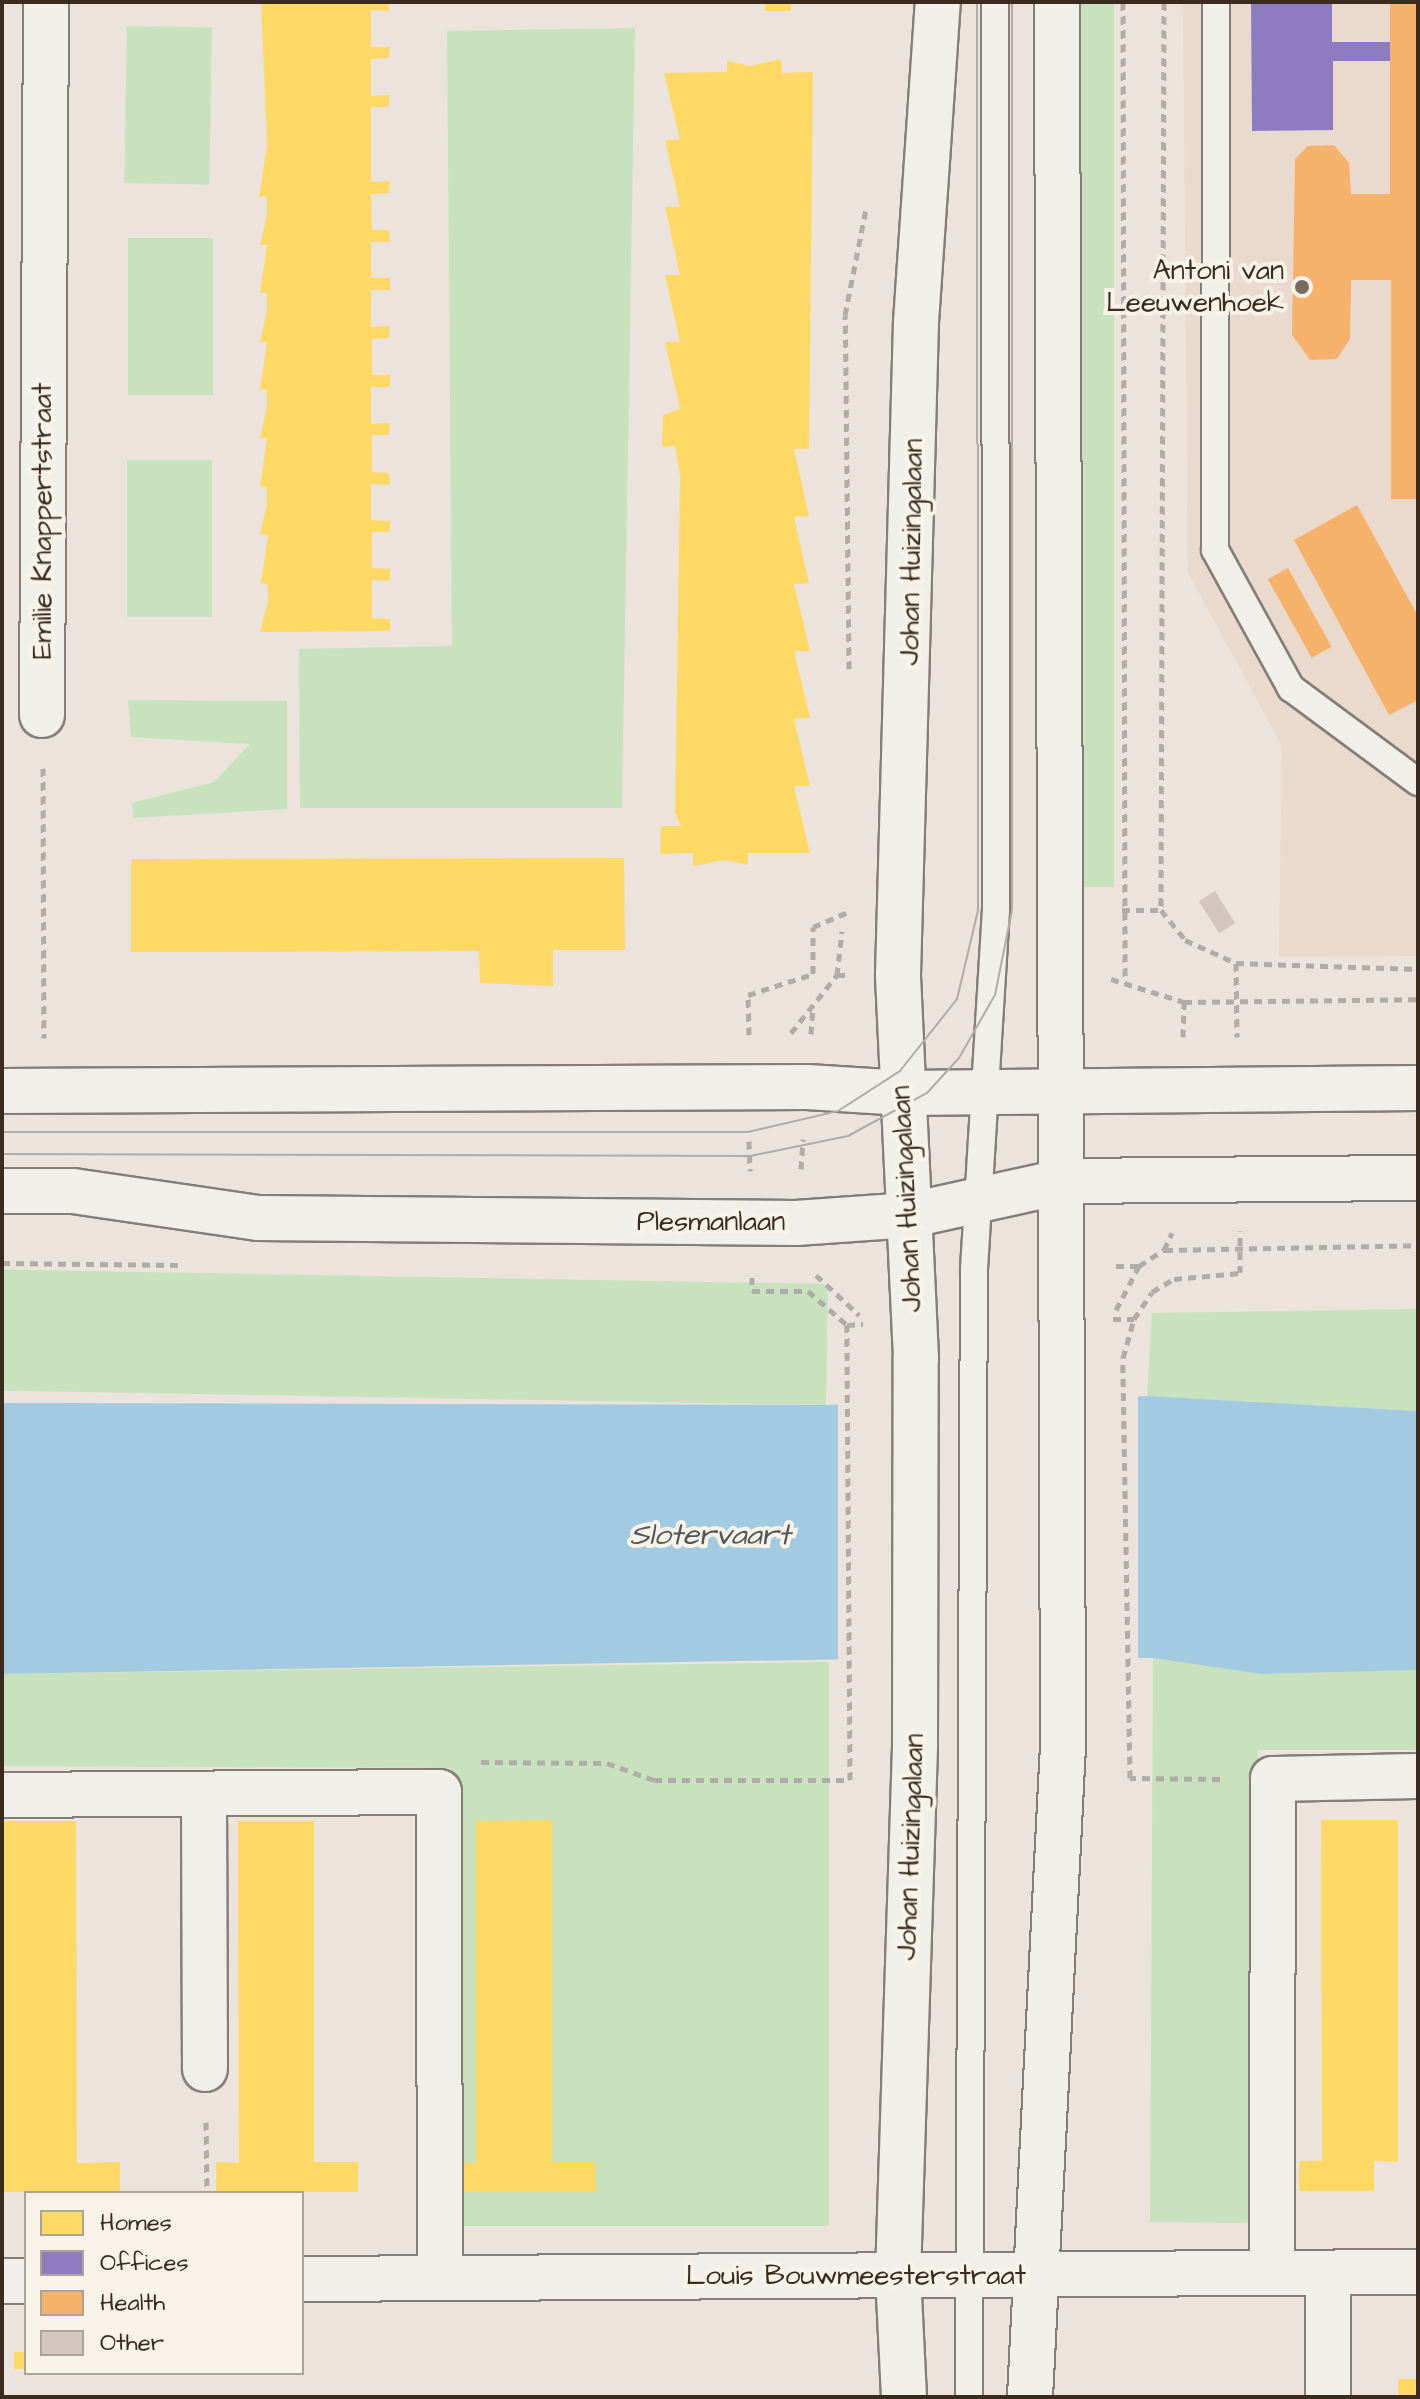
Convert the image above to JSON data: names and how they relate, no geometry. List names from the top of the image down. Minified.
{"streets":{"main road":["Emilie Knappertstraat","Johan Huizingalaan","Plesmanlaan","Louis Bouwmeesterstraat"]},"crossings":[["Johan Huizingalaan","Plesmanlaan"],["Johan Huizingalaan","Louis Bouwmeesterstraat"]],"water":["Slotervaart"],"places":["Antoni van Leeuwenhoek"],"legend":["Homes","Offices","Health","Other"]}
